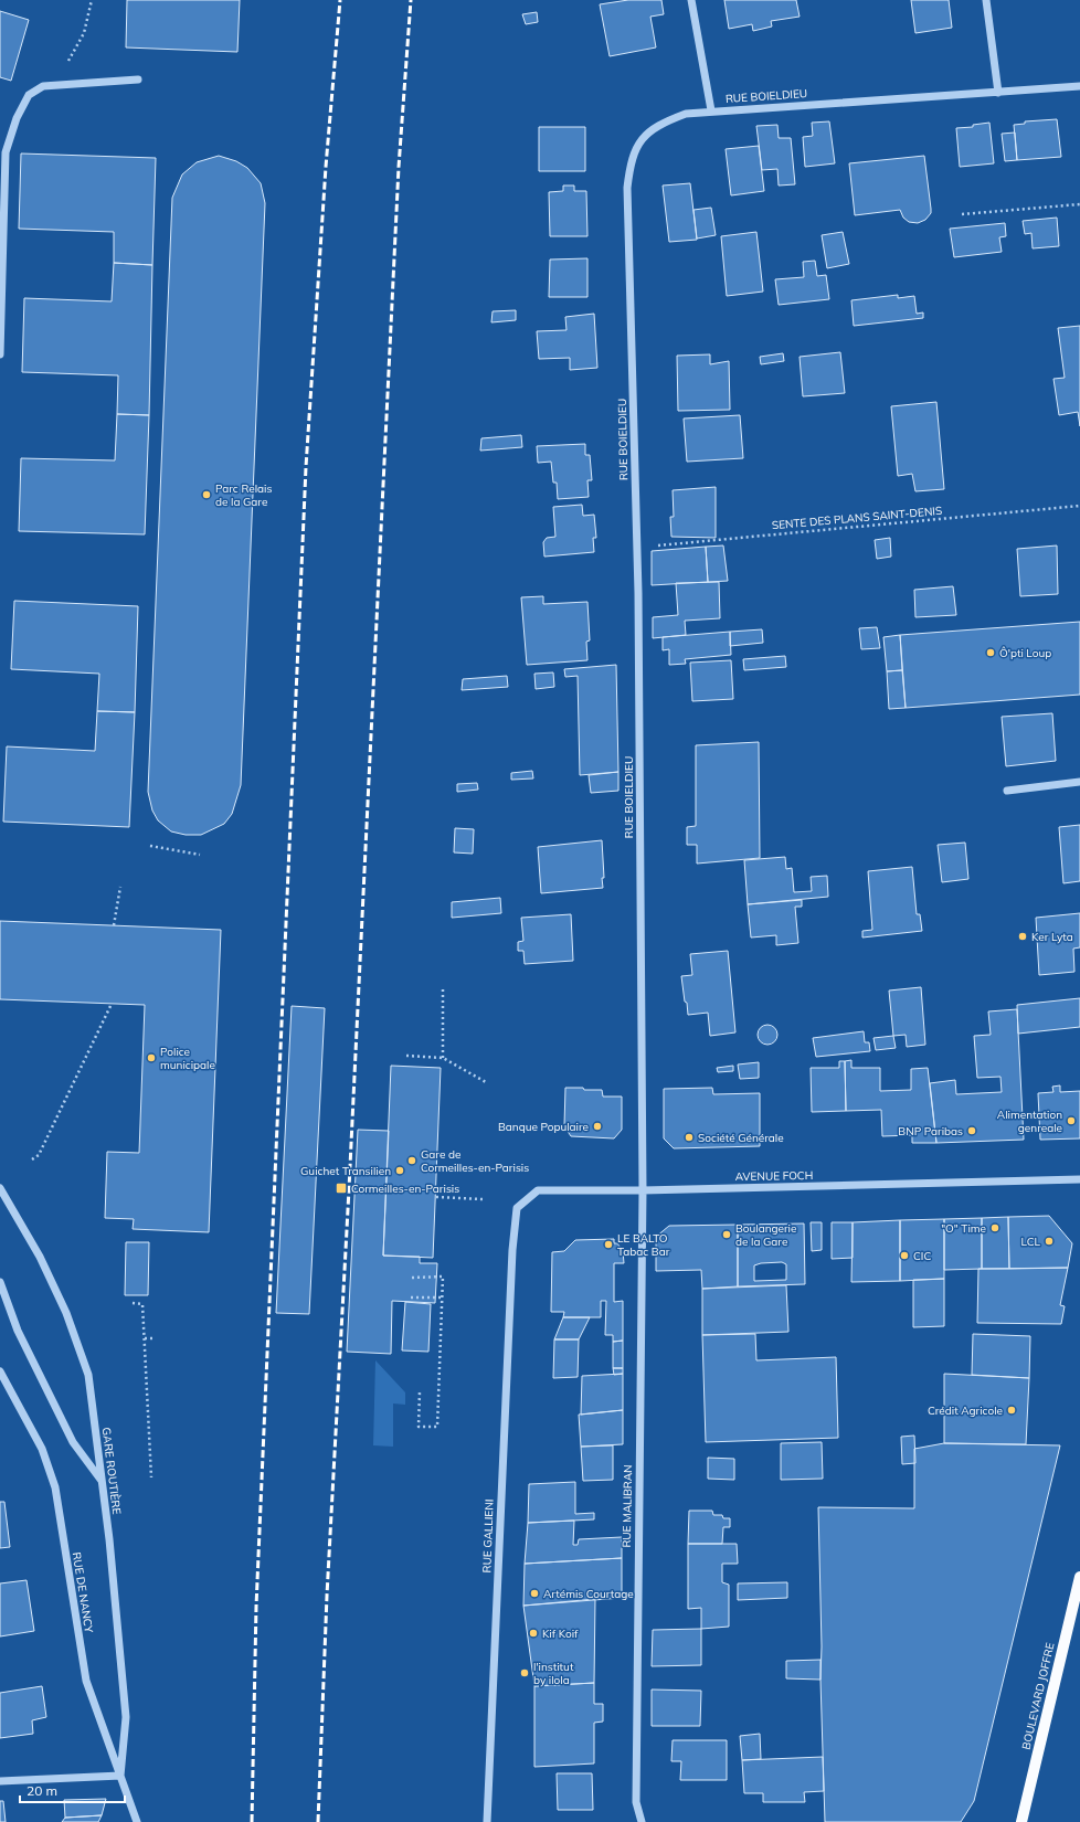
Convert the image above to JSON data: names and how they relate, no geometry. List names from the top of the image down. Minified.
{"streets":{"main road":["BOULEVARD JOFFRE"],"street":["RUE BOIELDIEU","AVENUE FOCH","GARE ROUTIÈRE","RUE MALIBRAN","RUE GALLIENI","RUE DE NANCY"],"path":["SENTE DES PLANS SAINT-DENIS"]},"crossings":[["RUE BOIELDIEU","SENTE DES PLANS SAINT-DENIS"],["RUE BOIELDIEU","AVENUE FOCH"],["RUE BOIELDIEU","RUE MALIBRAN"],["AVENUE FOCH","RUE MALIBRAN"],["AVENUE FOCH","RUE GALLIENI"],["GARE ROUTIÈRE","RUE DE NANCY"]],"places":{"other":["Parc Relais de la Gare","Ô'pti Loup","Ker Lyta","Police municipale","Alimentation genreale","Banque Populaire","BNP Paribas","Société Générale","Gare de Cormeilles-en-Parisis","Guichet Transilien","\"O\" Time","Boulangerie de la Gare","LCL","LE BALTO Tabac Bar","CIC","Crédit Agricole","Artémis Courtage","Kif Koif","l'institut by ilola"],"transit":["Cormeilles-en-Parisis"]},"scale_bar":"20 m"}
